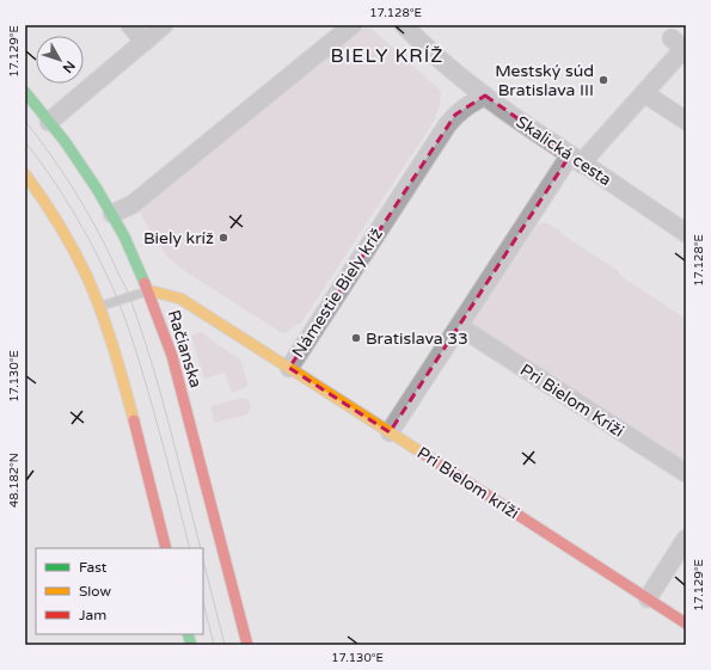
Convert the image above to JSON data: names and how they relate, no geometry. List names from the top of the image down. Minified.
{"streets":{"main road":["Námestie Biely kríž","Račianska","Pri Bielom kríži"],"street":["Skalická cesta","Pri Bielom Kríži"]},"crossings":[["Skalická cesta","Námestie Biely kríž"],["Námestie Biely kríž","Račianska"],["Námestie Biely kríž","Pri Bielom kríži"]],"districts":["BIELY KRÍŽ"],"places":["Mestský súd Bratislava III","Biely kríž","Bratislava 33"],"legend":["Fast","Slow","Jam"],"north":"bottom right","coordinates":["17.128°E","17.129°E","17.130°E","48.182°N"]}
